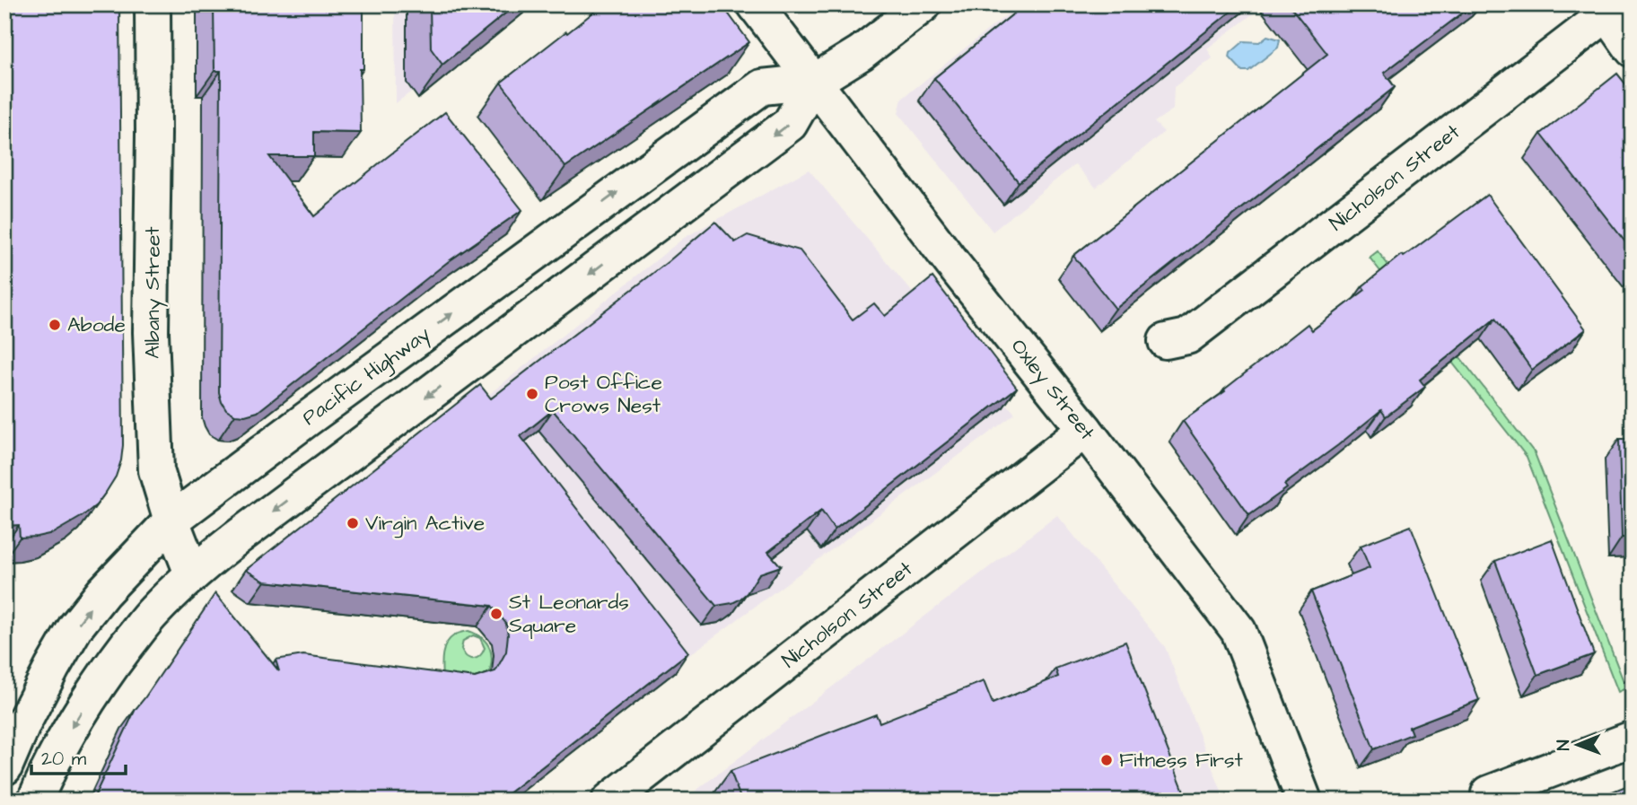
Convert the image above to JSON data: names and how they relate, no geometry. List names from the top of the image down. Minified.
{"streets":{"street":["Nicholson Street","Albany Street","Pacific Highway","Oxley Street"]},"crossings":[["Nicholson Street","Oxley Street"],["Albany Street","Pacific Highway"],["Pacific Highway","Oxley Street"]],"places":["Abode","Post Office Crows Nest","Virgin Active","St Leonards Square","Fitness First"],"scale_bar":"20 m","north":"left"}
